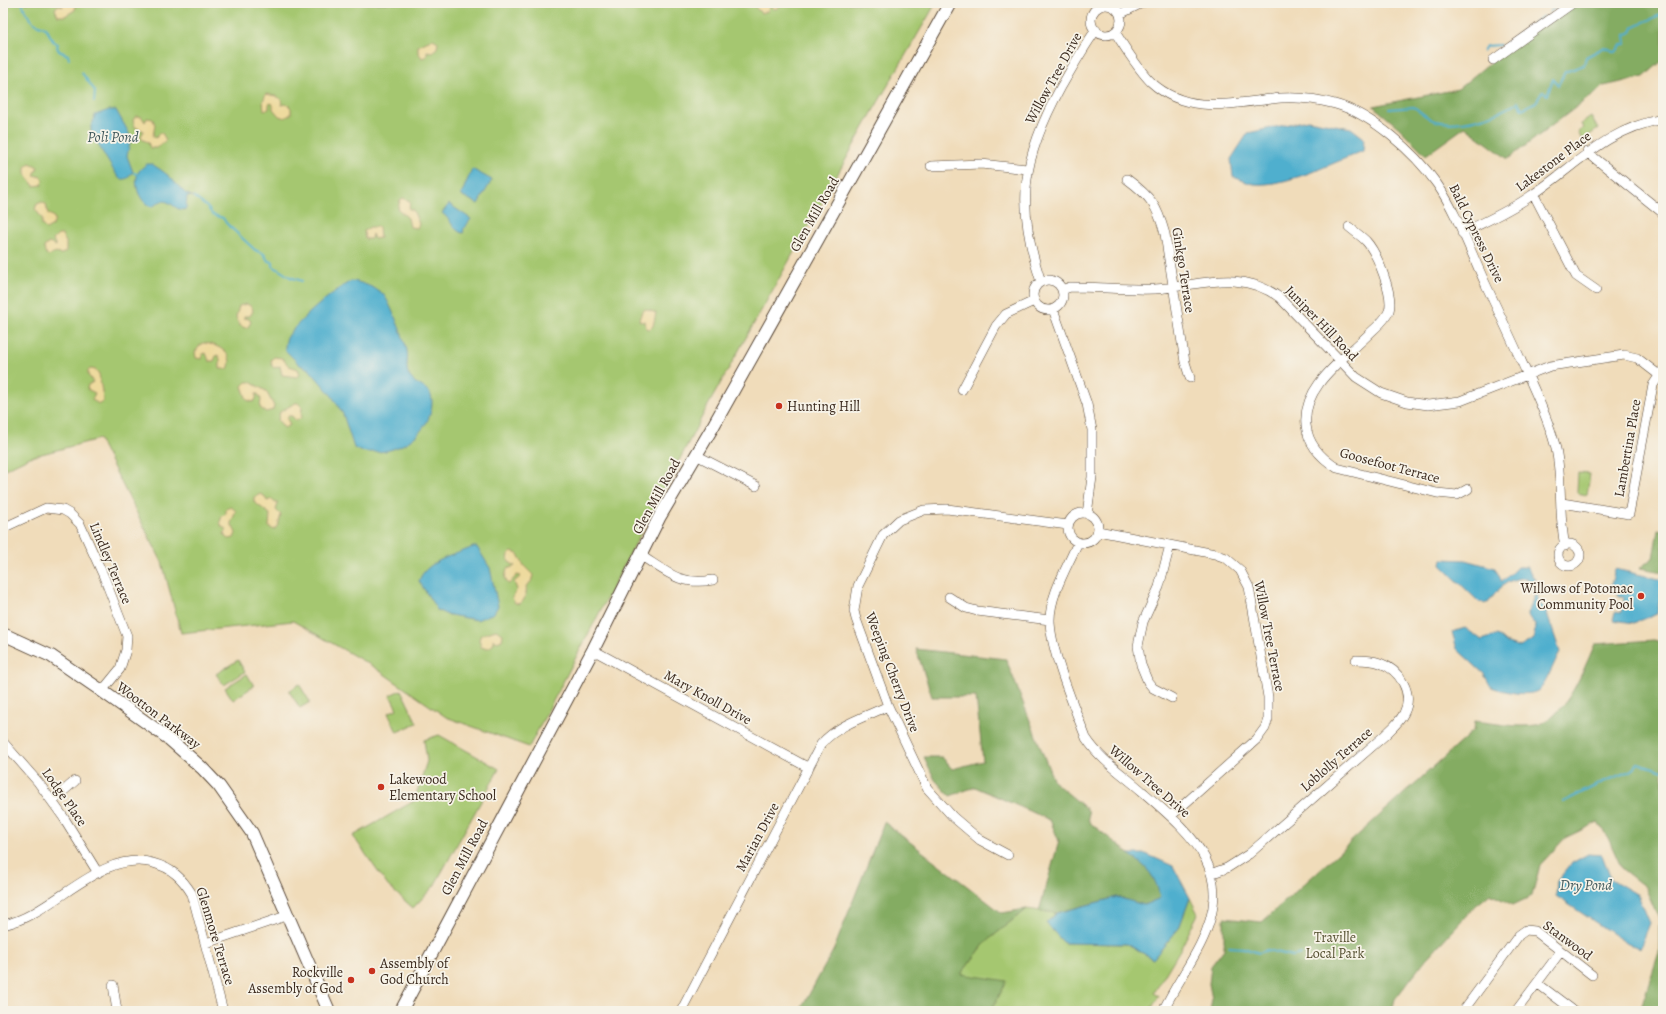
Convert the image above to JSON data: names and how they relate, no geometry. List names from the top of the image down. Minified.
{"streets":{"main road":["Glen Mill Road","Wootton Parkway"],"street":["Willow Tree Drive","Lakestone Place","Bald Cypress Drive","Ginkgo Terrace","Juniper Hill Road","Lambertina Place","Goosefoot Terrace","Lindley Terrace","Willow Tree Terrace","Weeping Cherry Drive","Mary Knoll Drive","Loblolly Terrace","Lodge Place","Marian Drive","Glenmore Terrace","Stanwood"]},"crossings":[["Willow Tree Drive","Bald Cypress Drive"],["Willow Tree Drive","Juniper Hill Road"],["Willow Tree Drive","Willow Tree Terrace"],["Willow Tree Drive","Weeping Cherry Drive"],["Willow Tree Drive","Loblolly Terrace"],["Lakestone Place","Bald Cypress Drive"],["Glen Mill Road","Mary Knoll Drive"],["Bald Cypress Drive","Juniper Hill Road"],["Bald Cypress Drive","Lambertina Place"],["Ginkgo Terrace","Juniper Hill Road"],["Juniper Hill Road","Lambertina Place"],["Juniper Hill Road","Goosefoot Terrace"],["Lindley Terrace","Wootton Parkway"],["Willow Tree Terrace","Weeping Cherry Drive"],["Weeping Cherry Drive","Marian Drive"],["Mary Knoll Drive","Marian Drive"],["Lodge Place","Glenmore Terrace"]],"water":["Poli Pond","Dry Pond"],"parks":["Traville Local Park"],"places":["Hunting Hill","Willows of Potomac Community Pool","Lakewood Elementary School","Assembly of God Church","Rockville Assembly of God"]}
